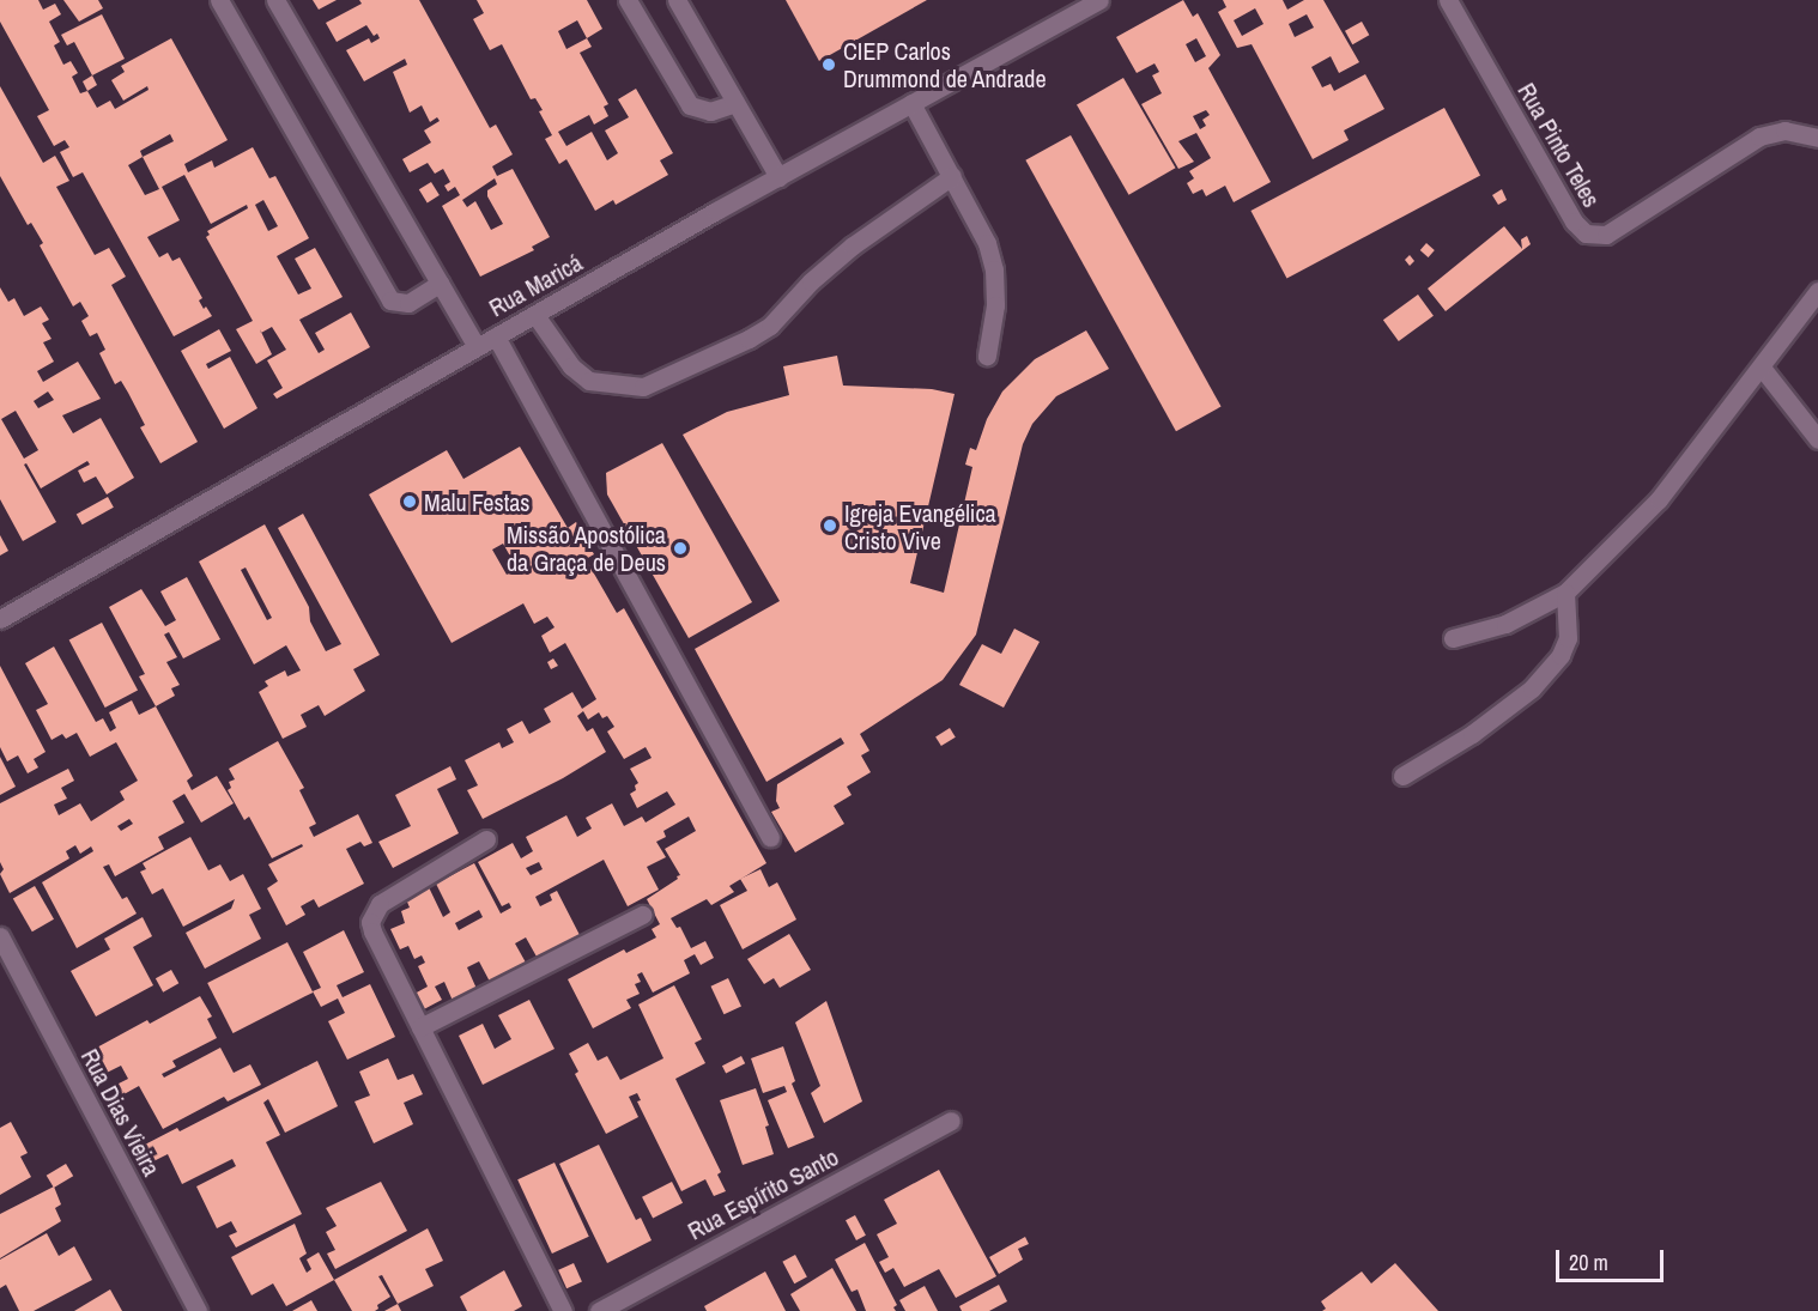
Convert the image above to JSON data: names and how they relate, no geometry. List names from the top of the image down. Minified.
{"streets":{"street":["Rua Pinto Teles","Rua Maricá","Rua Dias Vieira","Rua Espírito Santo"]},"places":["CIEP Carlos Drummond de Andrade","Malu Festas","Igreja Evangélica Cristo Vive","Missão Apostólica da Graça de Deus"],"scale_bar":"20 m"}
